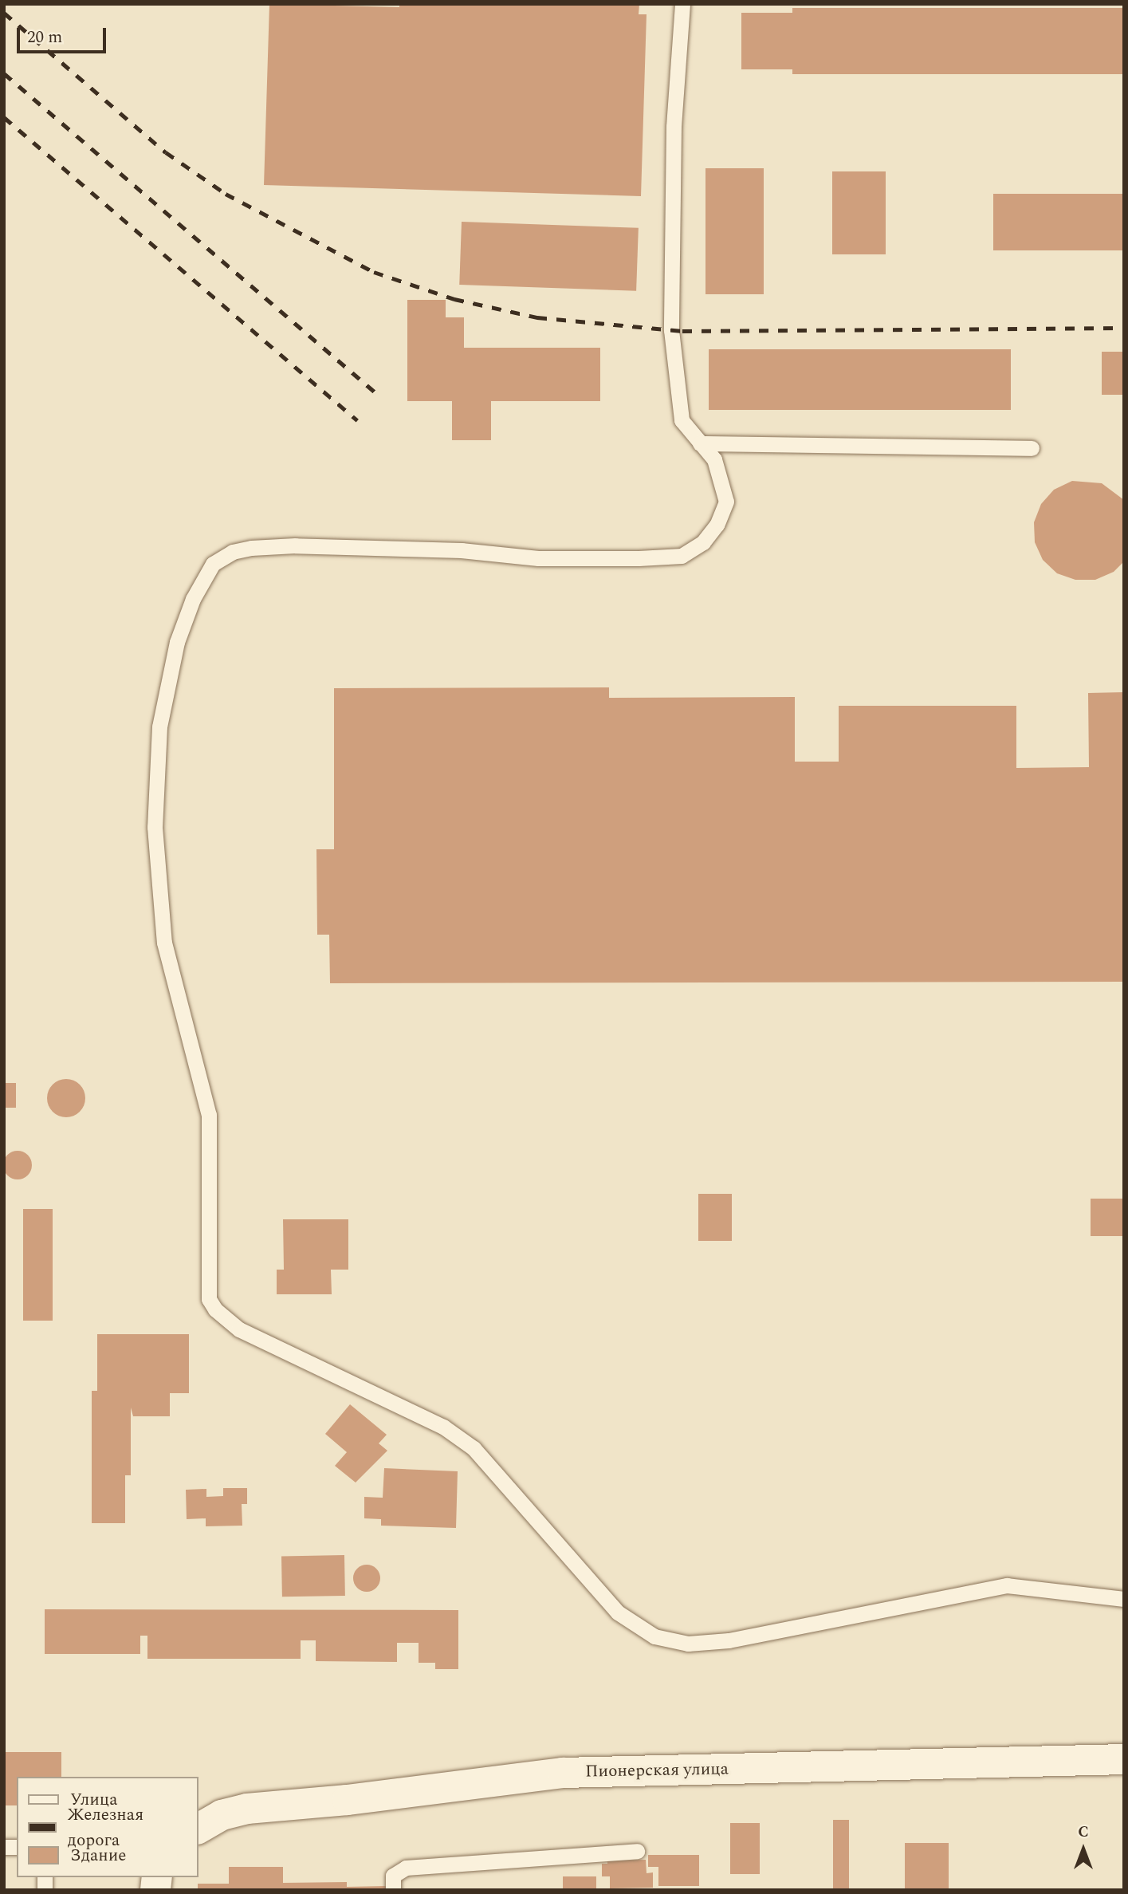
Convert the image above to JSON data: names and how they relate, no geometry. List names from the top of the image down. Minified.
{"streets":{"street":["Пионерская улица"]},"legend":["Улица","Железная дорога","Здание"],"scale_bar":"20 m","north":"top"}
